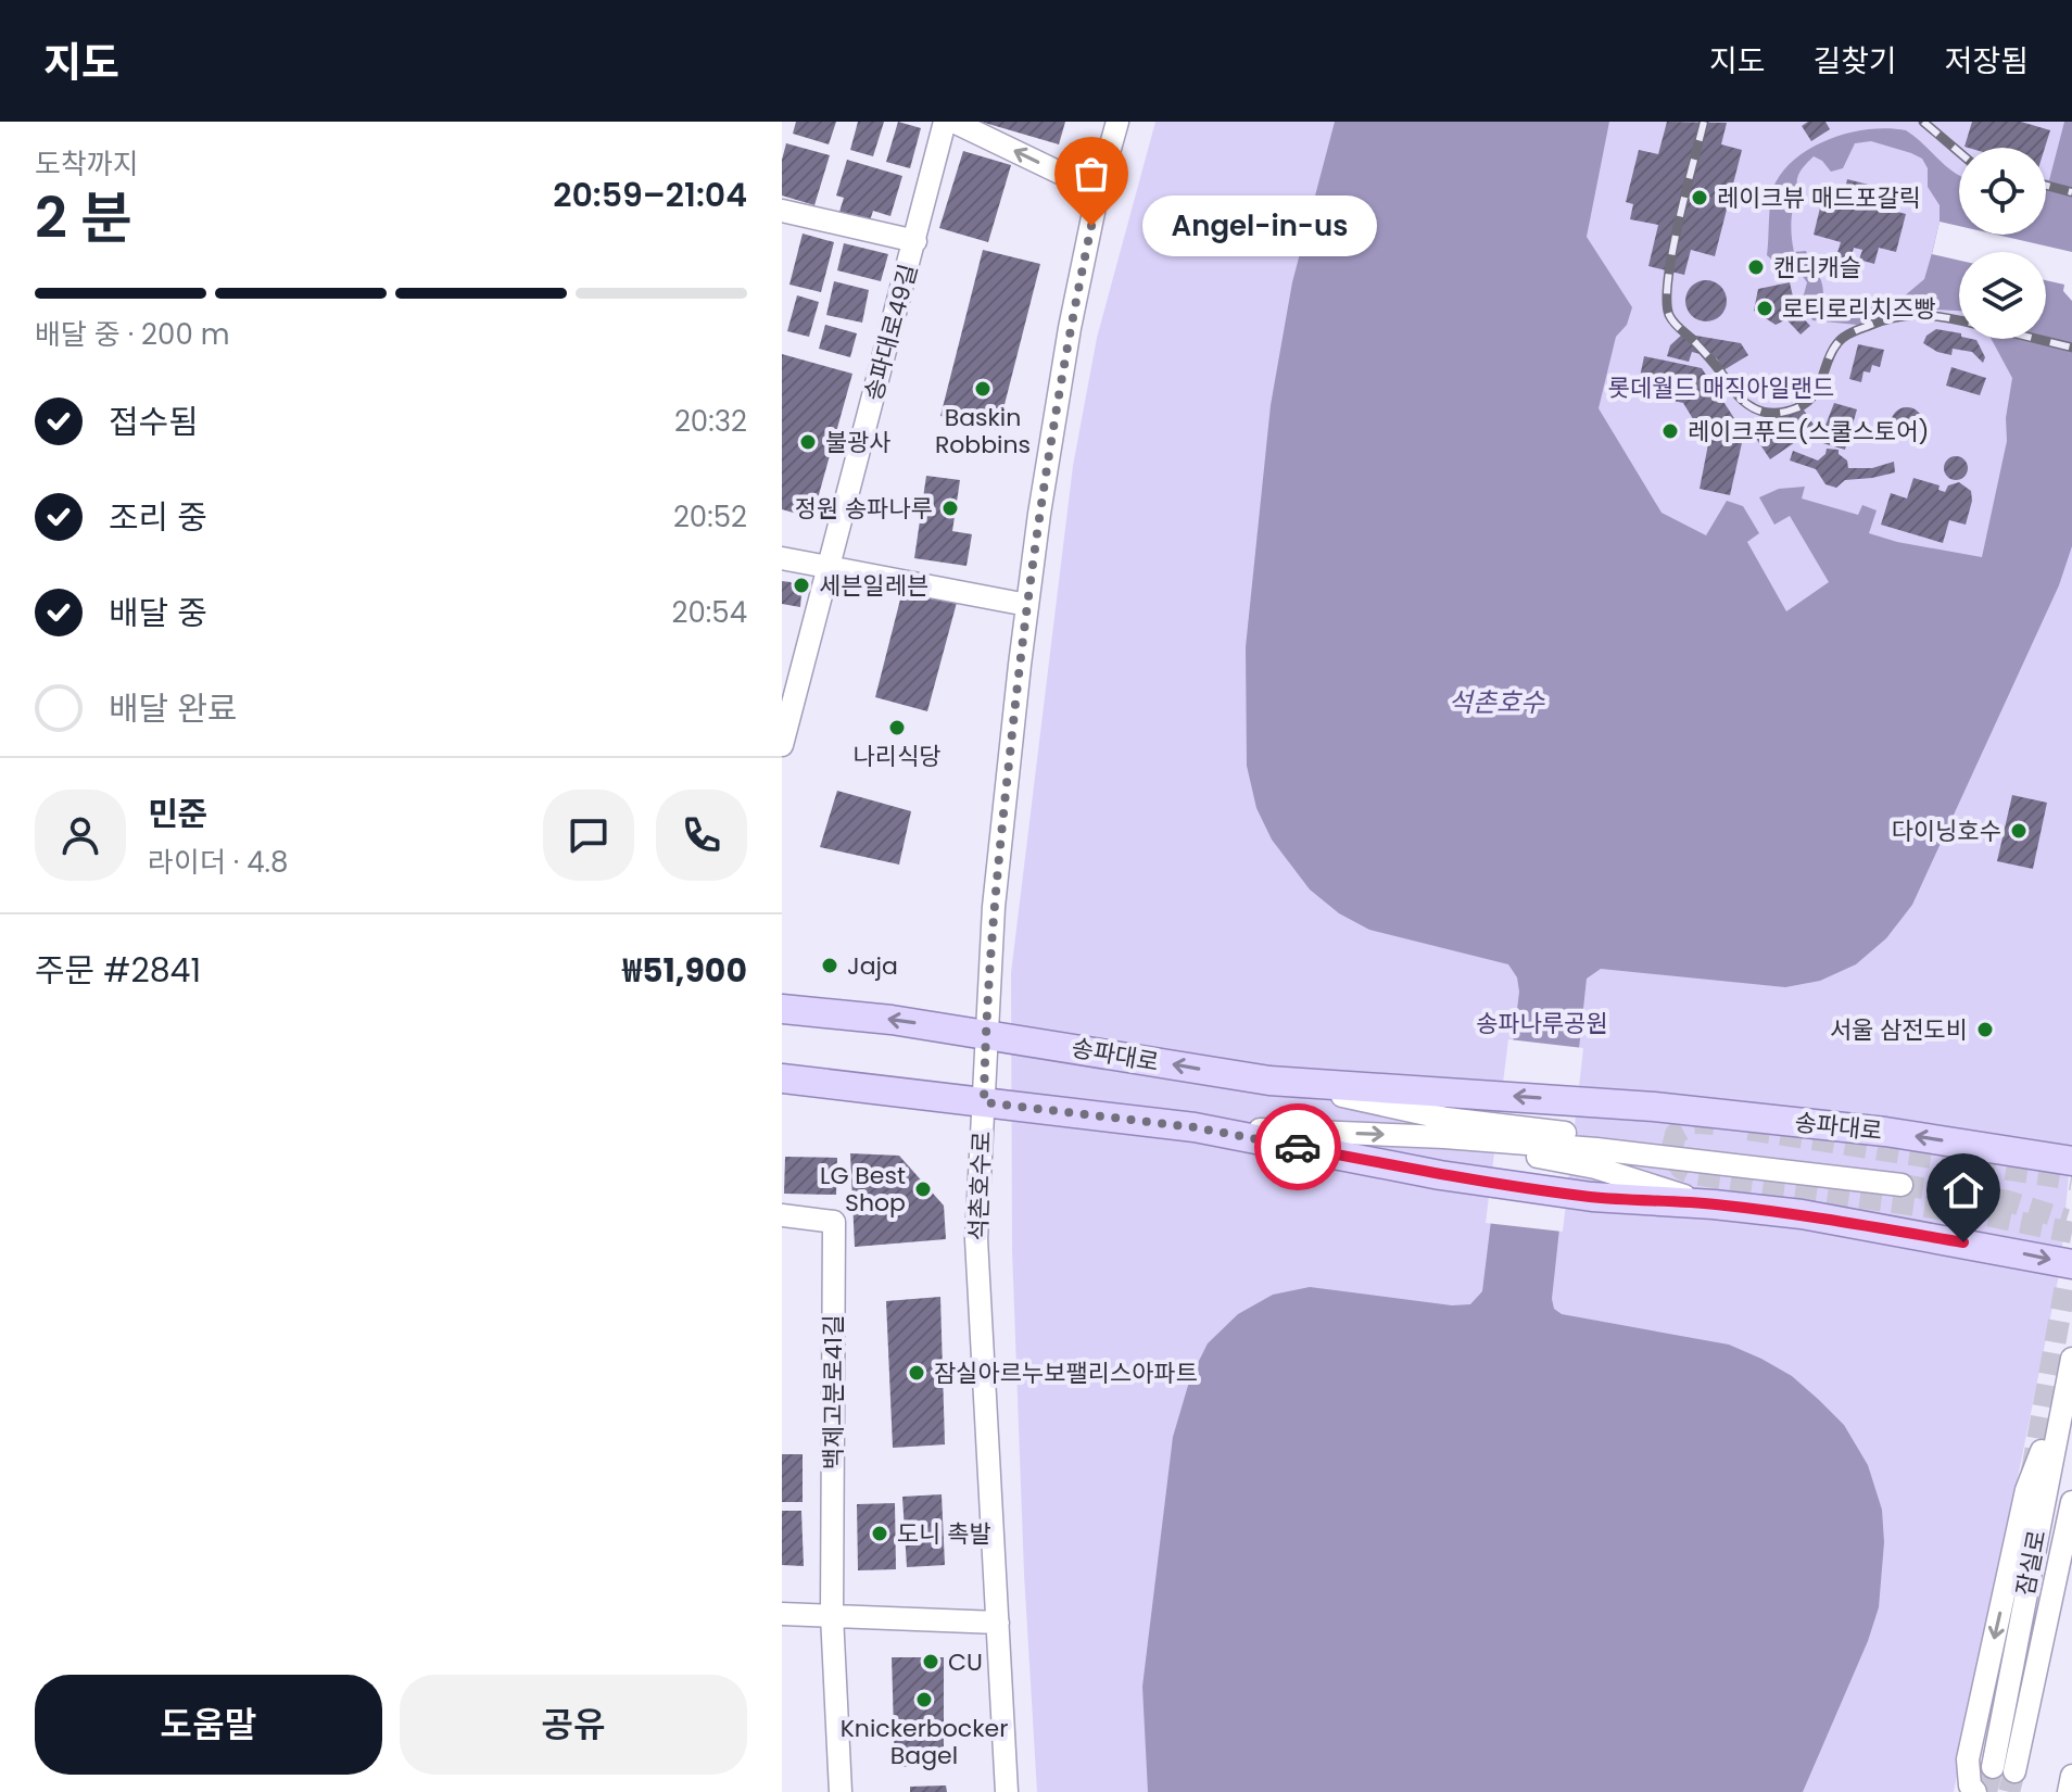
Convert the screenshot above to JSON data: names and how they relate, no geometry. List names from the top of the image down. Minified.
{"streets":{"main road":["송파대로"],"street":["송파대로49길","석촌호수로","백제고분로41길","잠실로"]},"crossings":[["송파대로","석촌호수로"]],"water":["석촌호수"],"parks":["롯데월드 매직아일랜드","송파나루공원"],"places":["레이크뷰 매드포갈릭","Angel-in-us","캔디캐슬","로티로리치즈빵","Baskin Robbins","레이크푸드(스쿨스토어)","불광사","정원 송파나루","세븐일레븐","나리식당","다이닝호수","Jaja","서울 삼전도비","LG Best Shop","잠실아르누보팰리스아파트","도니 촉발","CU","Knickerbocker Bagel"],"page":{"header":"지도","nav":["지도","길찾기","저장됨"],"heading":["2 분","도착까지","20:59–21:04"],"panel":["민준","라이더 · 4.8","주문 #2841","₩51,900"],"bubble":"Angel-in-us","bar":"배달 중 · 200 m","list":[["접수됨","20:32"],["조리 중","20:52"],["배달 중","20:54"],"배달 완료"],"buttons":["도움말","공유"]}}
